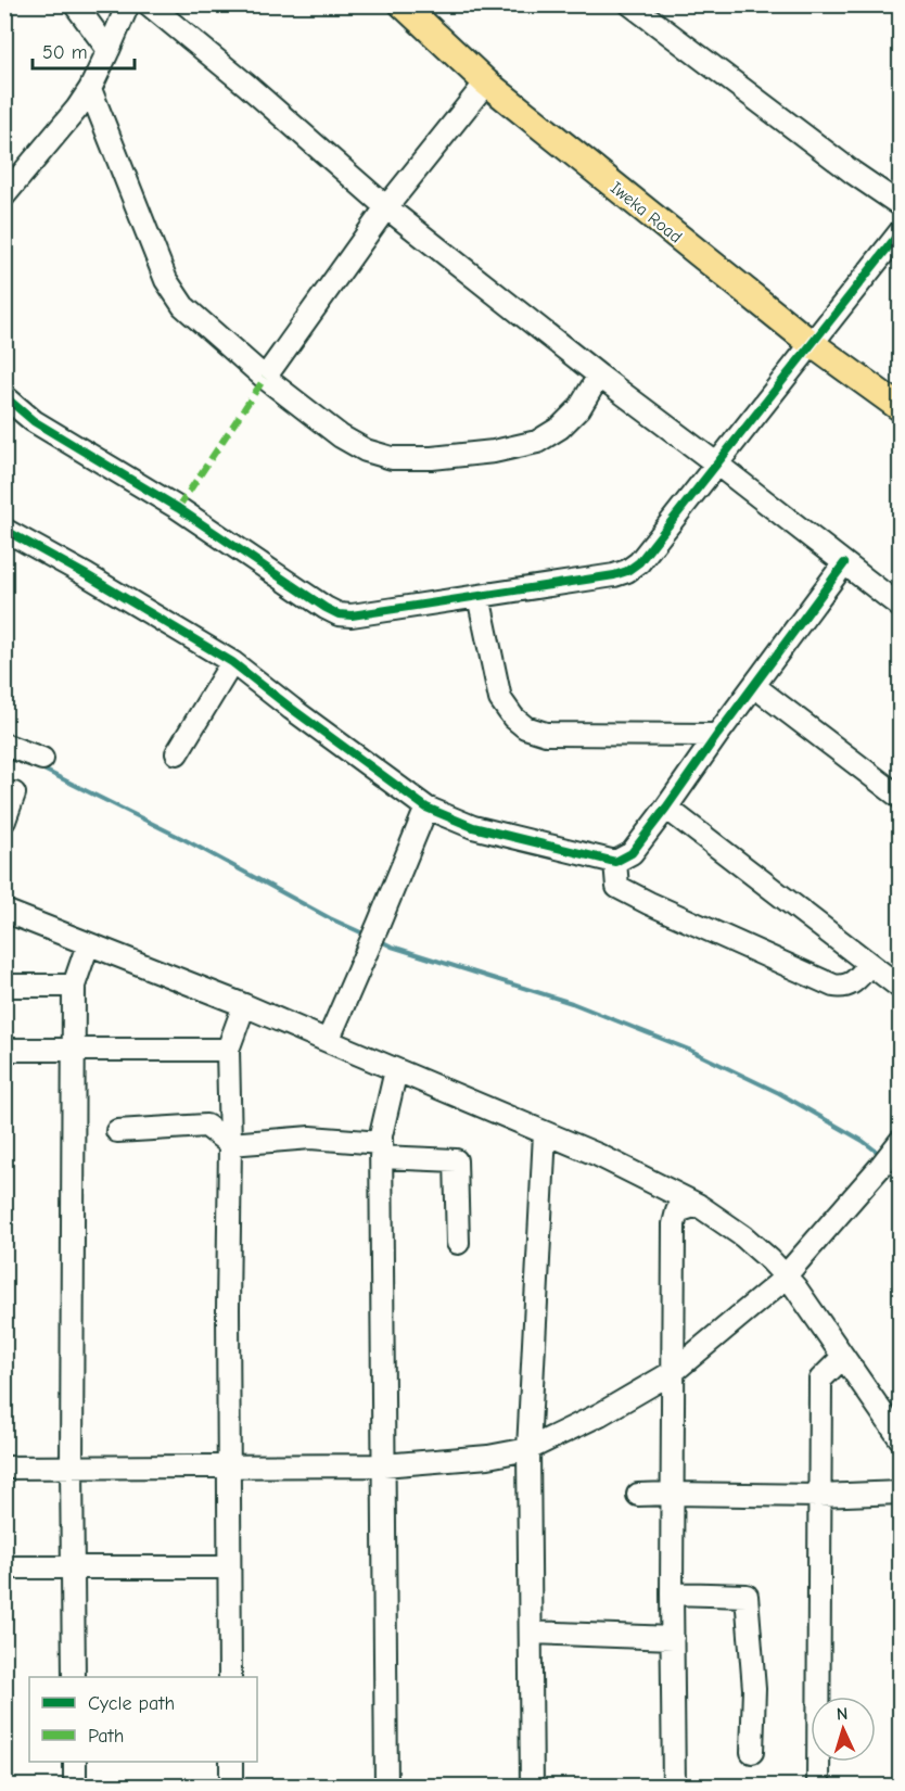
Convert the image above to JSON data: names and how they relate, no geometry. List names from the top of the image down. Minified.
{"streets":{"main road":["Iweka Road"]},"legend":["Cycle path","Path"],"scale_bar":"50 m","north":"top"}
